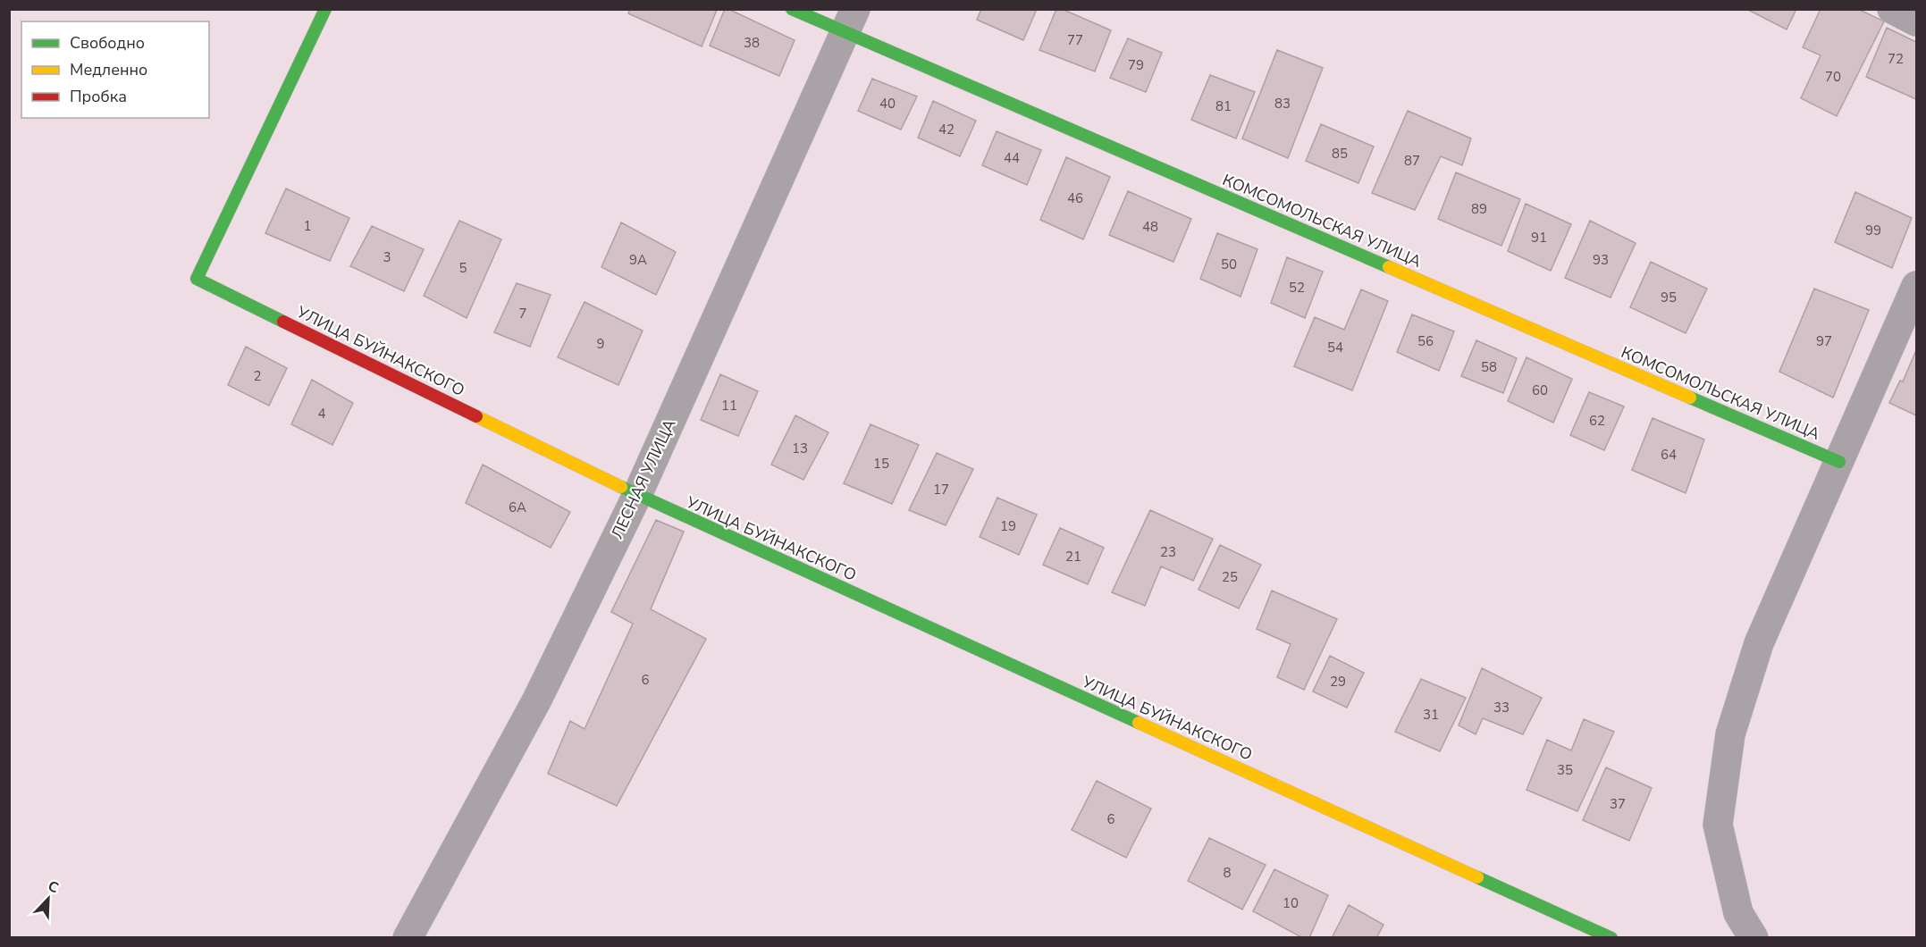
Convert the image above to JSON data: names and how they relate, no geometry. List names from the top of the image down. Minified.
{"streets":{"street":["КОМСОМОЛЬСКАЯ УЛИЦА","УЛИЦА БУЙНАКСКОГО","ЛЕСНАЯ УЛИЦА"]},"crossings":[["КОМСОМОЛЬСКАЯ УЛИЦА","ЛЕСНАЯ УЛИЦА"],["УЛИЦА БУЙНАКСКОГО","ЛЕСНАЯ УЛИЦА"]],"house_numbers":["77","38","72","79","70","40","83","81","42","85","44","87","46","89","1","48","99","91","3","9А","93","50","5","52","95","7","56","97","9","54","58","2","60","11","4","62","13","64","15","17","6А","19","23","21","25","6","29","33","31","35","37","6","8","10"],"legend":["Свободно","Медленно","Пробка"],"north":"top right"}
